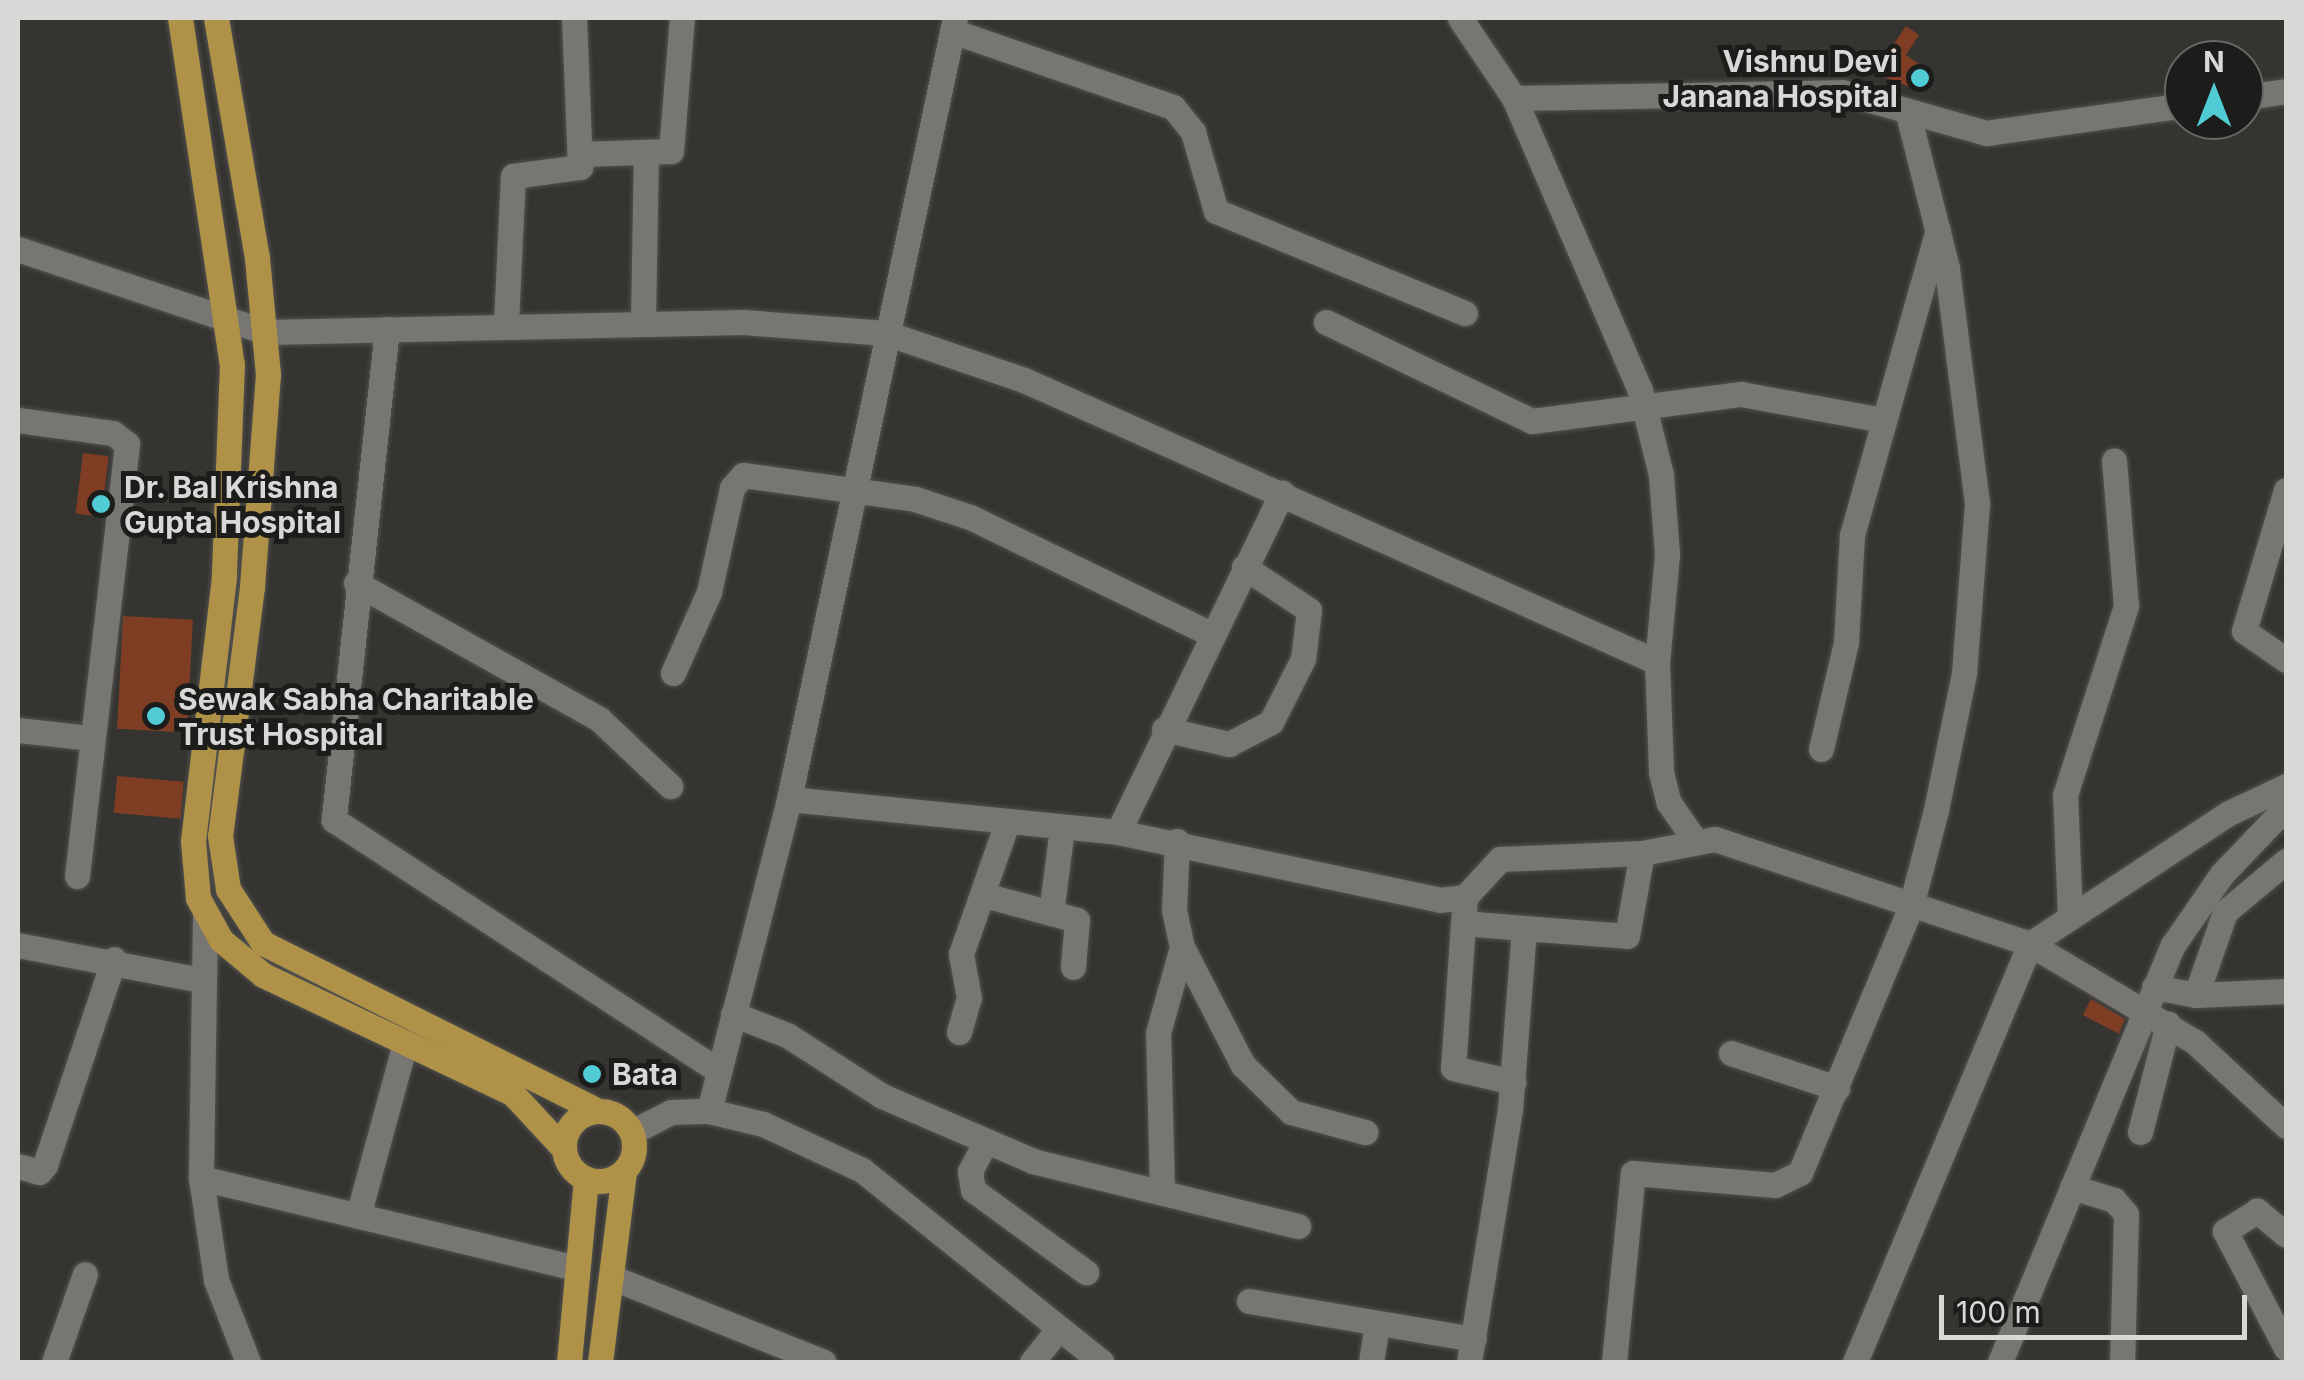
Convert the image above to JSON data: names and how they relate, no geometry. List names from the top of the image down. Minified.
{"places":["Vishnu Devi Janana Hospital","Dr. Bal Krishna Gupta Hospital","Sewak Sabha Charitable Trust Hospital","Bata"],"scale_bar":"100 m","north":"top"}
